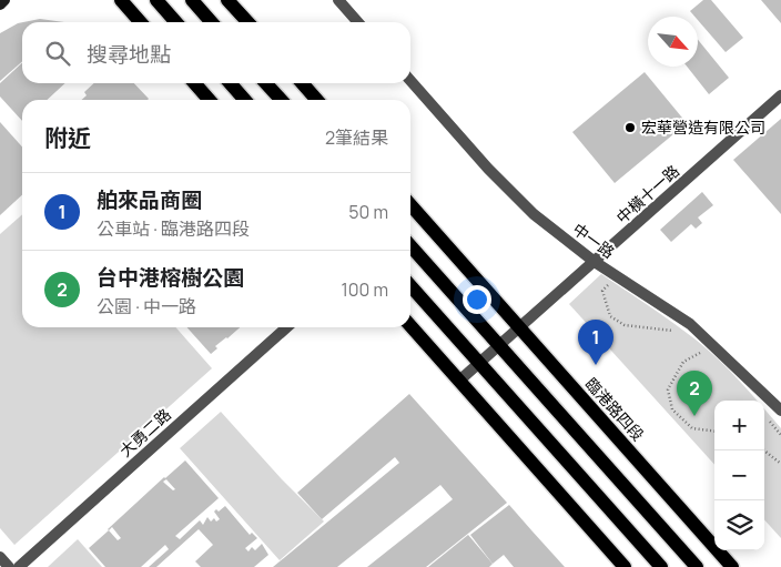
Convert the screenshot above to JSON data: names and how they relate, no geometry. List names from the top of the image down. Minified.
{"streets":{"main road":["臨港路四段"],"street":["中橫十一路","中一路","大勇二路"]},"crossings":[["中橫十一路","中一路"],["中橫十一路","臨港路四段"]],"places":["宏華營造有限公司"],"north":"bottom right","page":{"search":"搜尋地點","heading":["附近","2筆結果"],"list":[{"mark":"1","name":"舶來品商圈","note":"公車站 · 臨港路四段","value":"50 m"},{"mark":"2","name":"台中港榕樹公園","note":"公園 · 中一路","value":"100 m"}],"pins":["1","2"],"map_buttons":["+","−"]}}
